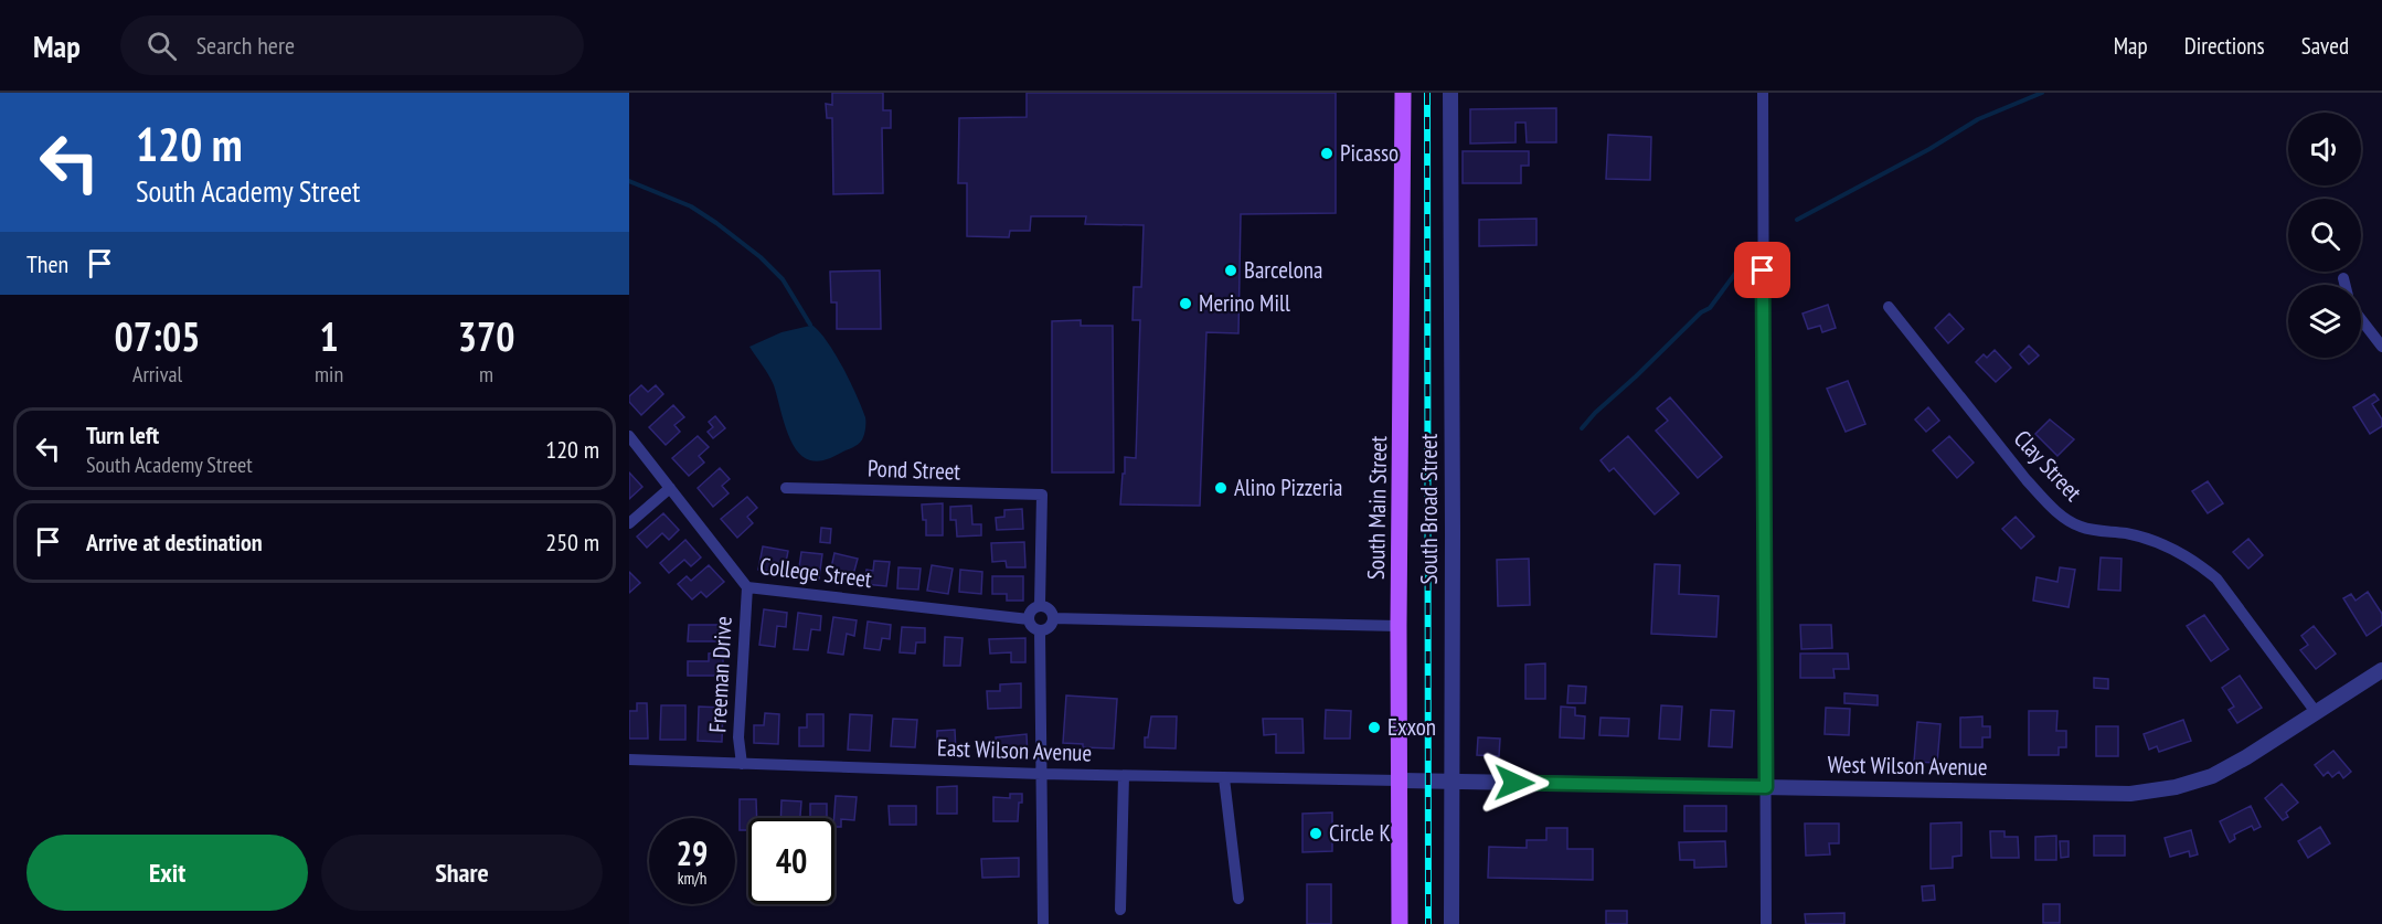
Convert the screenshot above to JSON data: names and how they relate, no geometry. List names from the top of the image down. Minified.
{"streets":{"main road":["South Main Street"],"street":["Clay Street","Pond Street","South Broad Street","College Street","Freeman Drive","East Wilson Avenue","West Wilson Avenue"]},"crossings":[["Clay Street","West Wilson Avenue"],["Pond Street","College Street"],["South Main Street","East Wilson Avenue"],["South Main Street","West Wilson Avenue"],["South Broad Street","West Wilson Avenue"],["College Street","Freeman Drive"],["Freeman Drive","East Wilson Avenue"],["East Wilson Avenue","West Wilson Avenue"]],"places":["Picasso","Barcelona","Merino Mill","Alino Pizzeria","Exxon","Circle K"],"page":{"header":"Map","search":"Search here","nav":["Map","Directions","Saved"],"turn":["120 m","South Academy Street"],"then":"Then","eta":["07:05","Arrival","1","min","370","m"],"list":[{"name":"Turn left","note":"South Academy Street","value":"120 m"},{"name":"Arrive at destination","value":"250 m"}],"speed":"29 km/h","limit":"40","buttons":["Exit","Share"]}}
